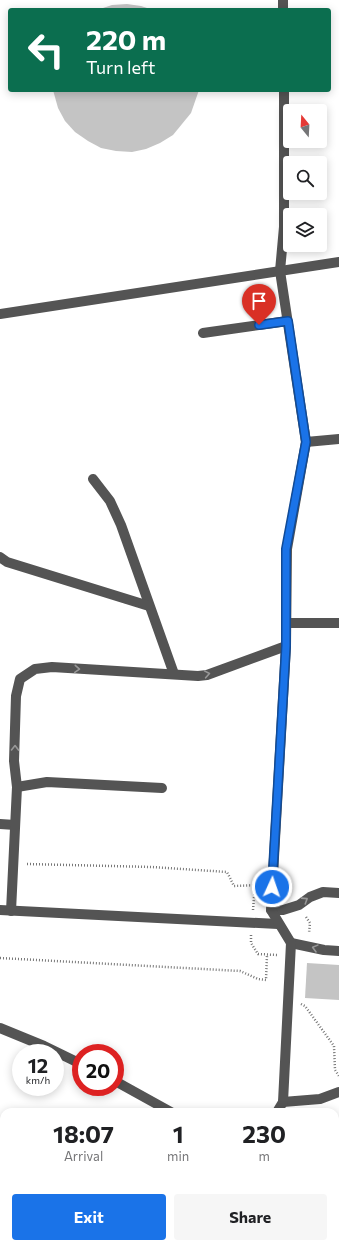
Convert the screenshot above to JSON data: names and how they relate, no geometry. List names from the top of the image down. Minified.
{"north":"top","page":{"turn":["220 m","Turn left"],"speed":"12 km/h","limit":"20","eta":["18:07","Arrival","1","min","230","m"],"buttons":["Exit","Share"]}}
